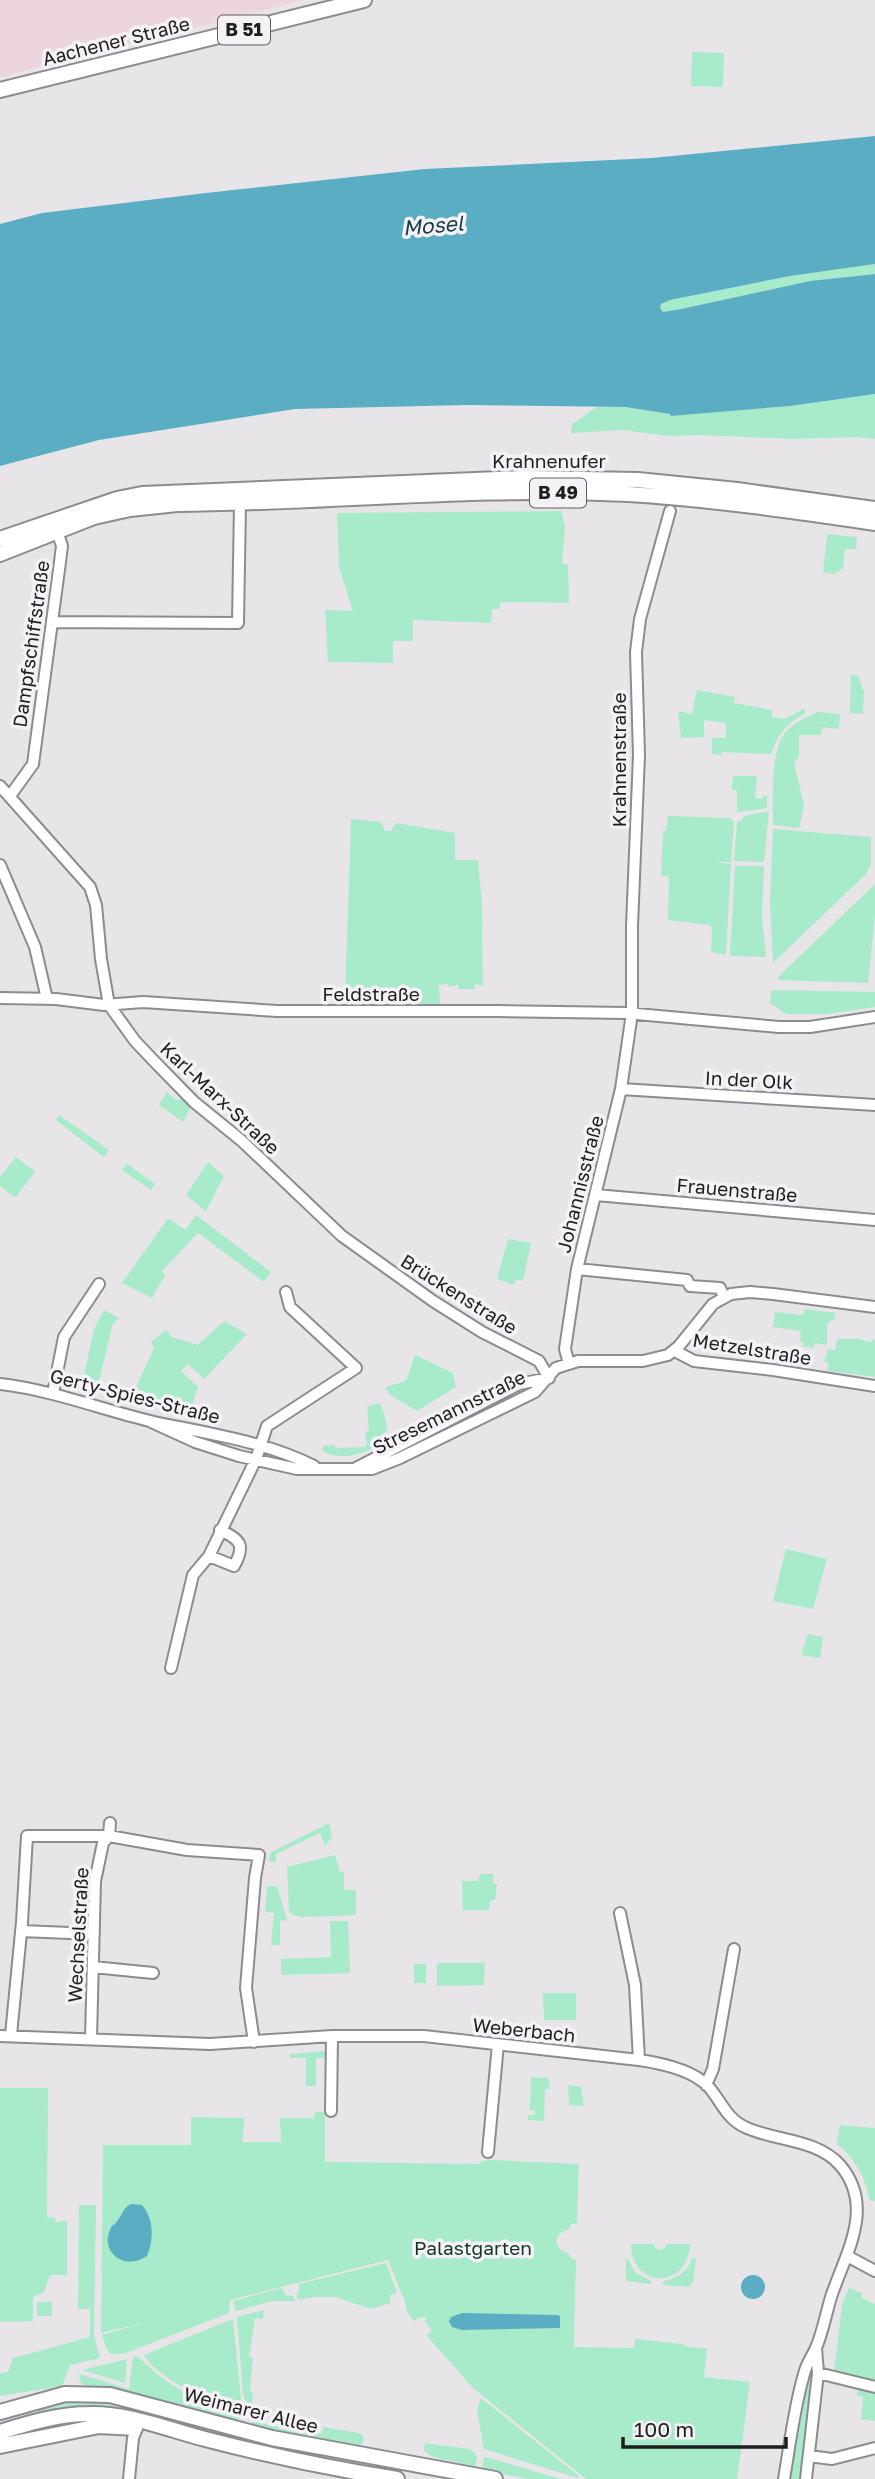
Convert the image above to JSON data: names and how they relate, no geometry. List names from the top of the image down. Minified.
{"streets":{"main road":["B 51","Aachener Straße","Krahnenufer","B 49","Weimarer Allee"],"street":["Dampfschiffstraße","Krahnenstraße","Feldstraße","In der Olk","Karl-Marx-Straße","Johannisstraße","Frauenstraße","Brückenstraße","Metzelstraße","Gerty-Spies-Straße","Stresemannstraße","Wechselstraße","Weberbach"]},"crossings":[["Krahnenufer","B 49"],["B 49","Dampfschiffstraße"],["Dampfschiffstraße","Karl-Marx-Straße"],["Krahnenstraße","Feldstraße"],["Krahnenstraße","Johannisstraße"],["Feldstraße","Karl-Marx-Straße"],["Feldstraße","Johannisstraße"],["In der Olk","Johannisstraße"],["Karl-Marx-Straße","Brückenstraße"],["Johannisstraße","Frauenstraße"],["Johannisstraße","Metzelstraße"],["Brückenstraße","Metzelstraße"],["Brückenstraße","Stresemannstraße"],["Metzelstraße","Stresemannstraße"],["Gerty-Spies-Straße","Stresemannstraße"],["Wechselstraße","Weberbach"]],"water":["Mosel"],"parks":["Palastgarten"],"scale_bar":"100 m"}
